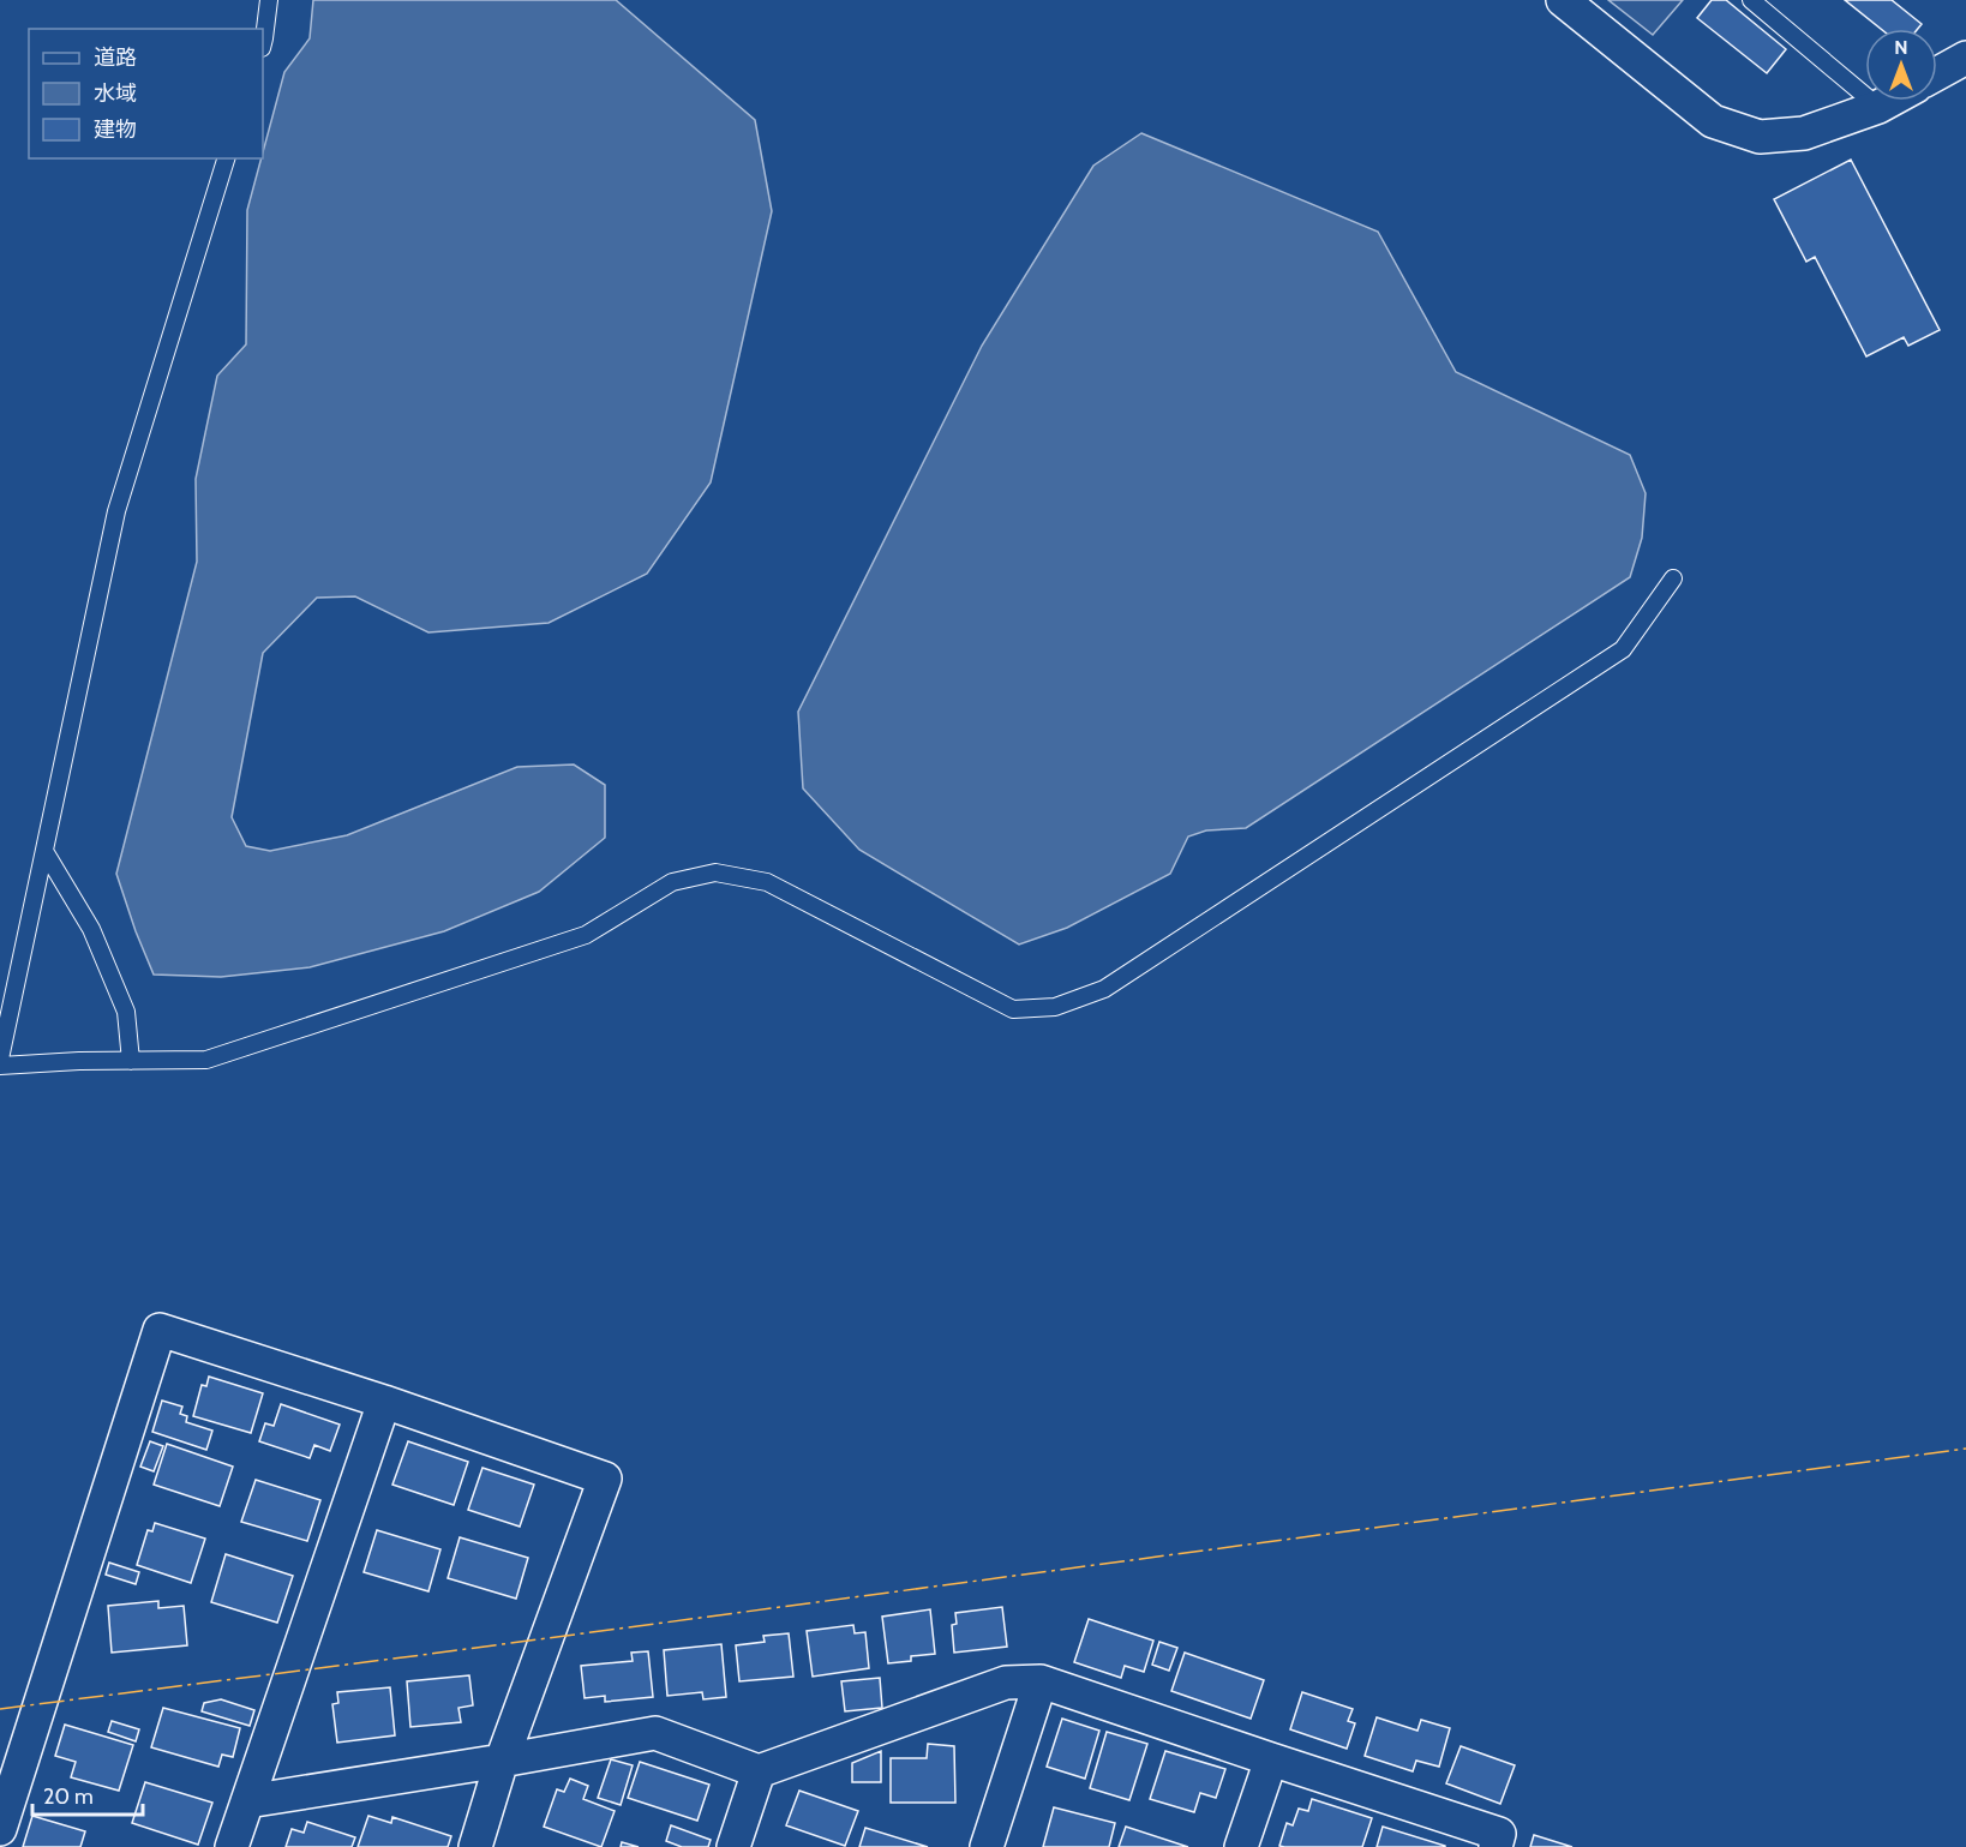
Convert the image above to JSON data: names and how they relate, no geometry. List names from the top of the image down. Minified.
{"legend":["道路","水域","建物"],"scale_bar":"20 m","north":"top"}
